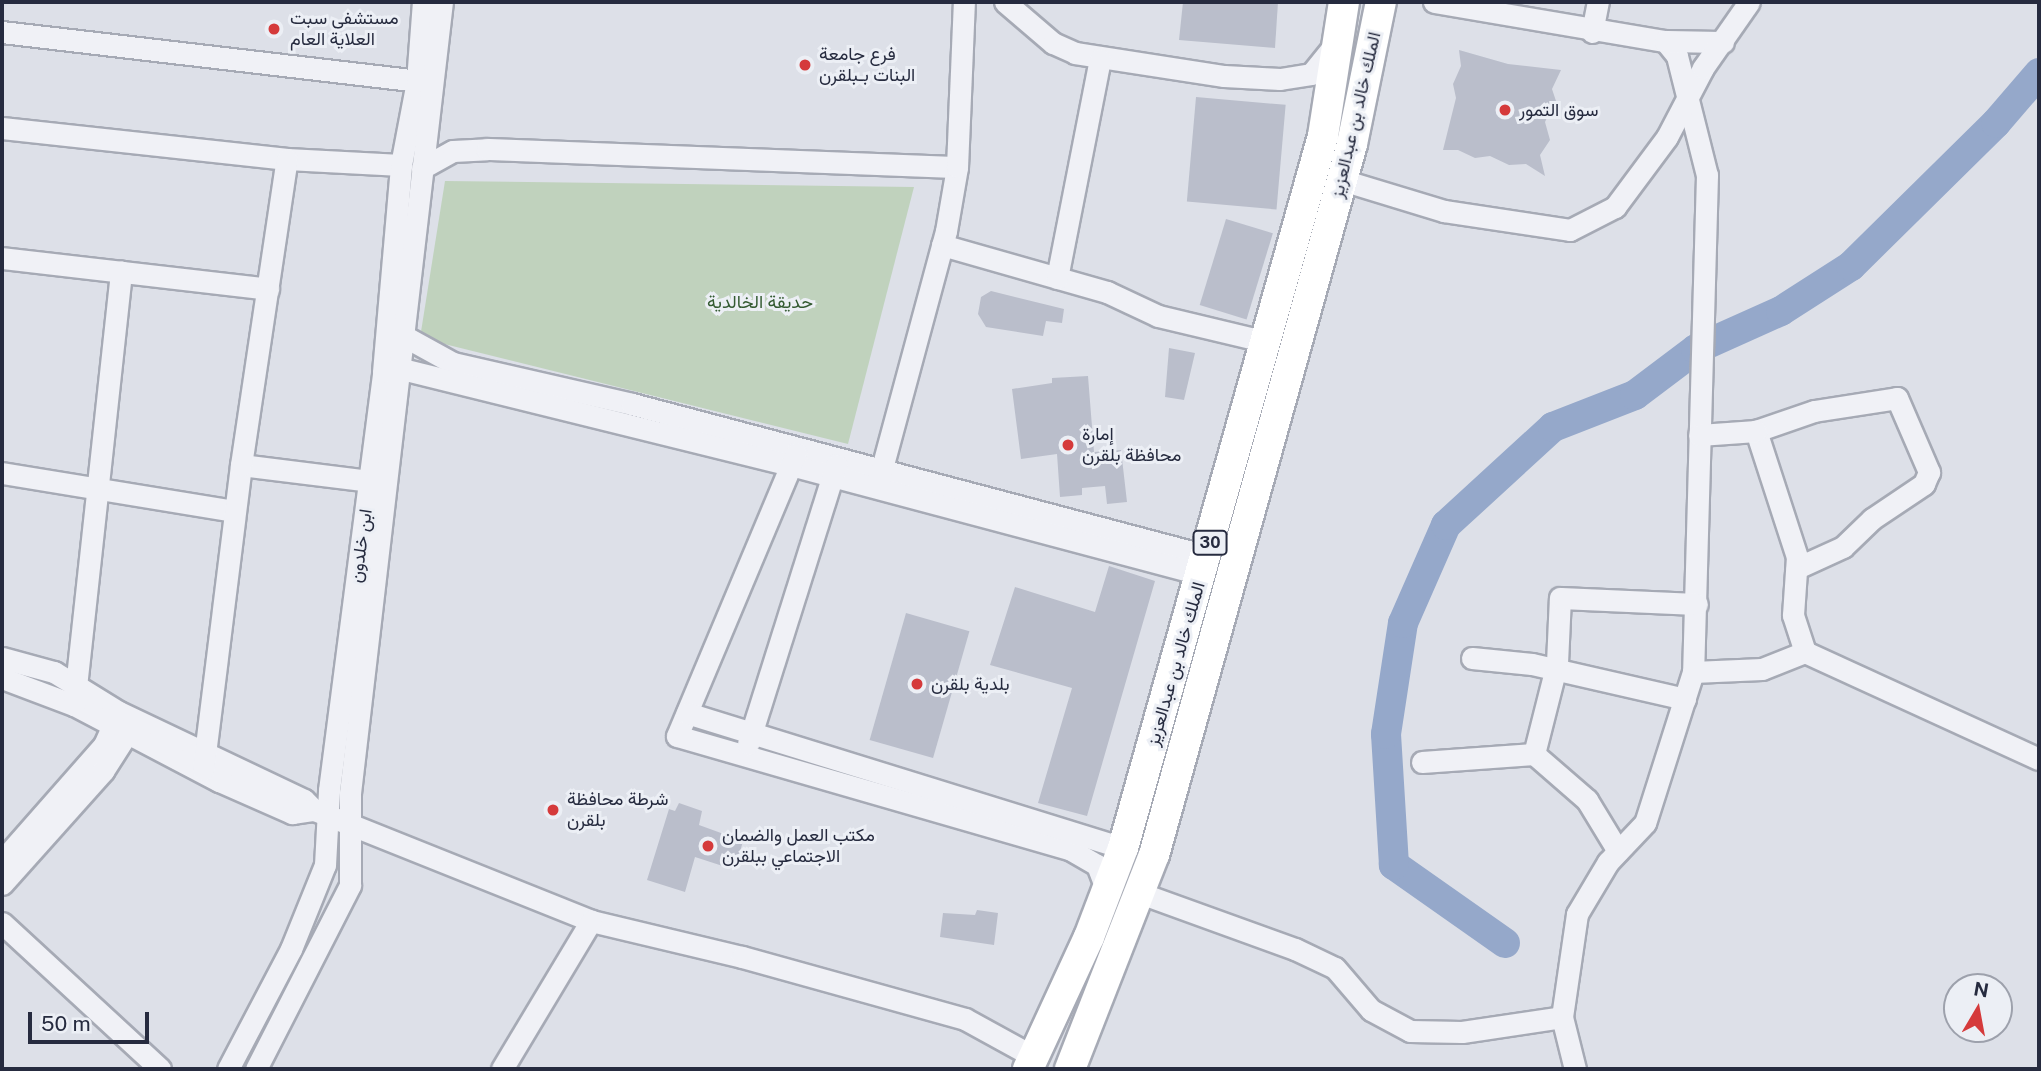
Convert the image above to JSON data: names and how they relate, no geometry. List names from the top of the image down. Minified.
{"streets":{"highway":["الملك خالد بن عبدالعزيز","30"],"street":["ابن خلدون"]},"parks":["حديقة الخالدية"],"places":["مستشفى سبت العلاية العام","فرع جامعة البنات بـبلقرن","سوق التمور","إمارة محافظة بلقرن","بلدية بلقرن","شرطة محافظة بلقرن","مكتب العمل والضمان الاجتماعي ببلقرن"],"scale_bar":"50 m","north":"top"}
